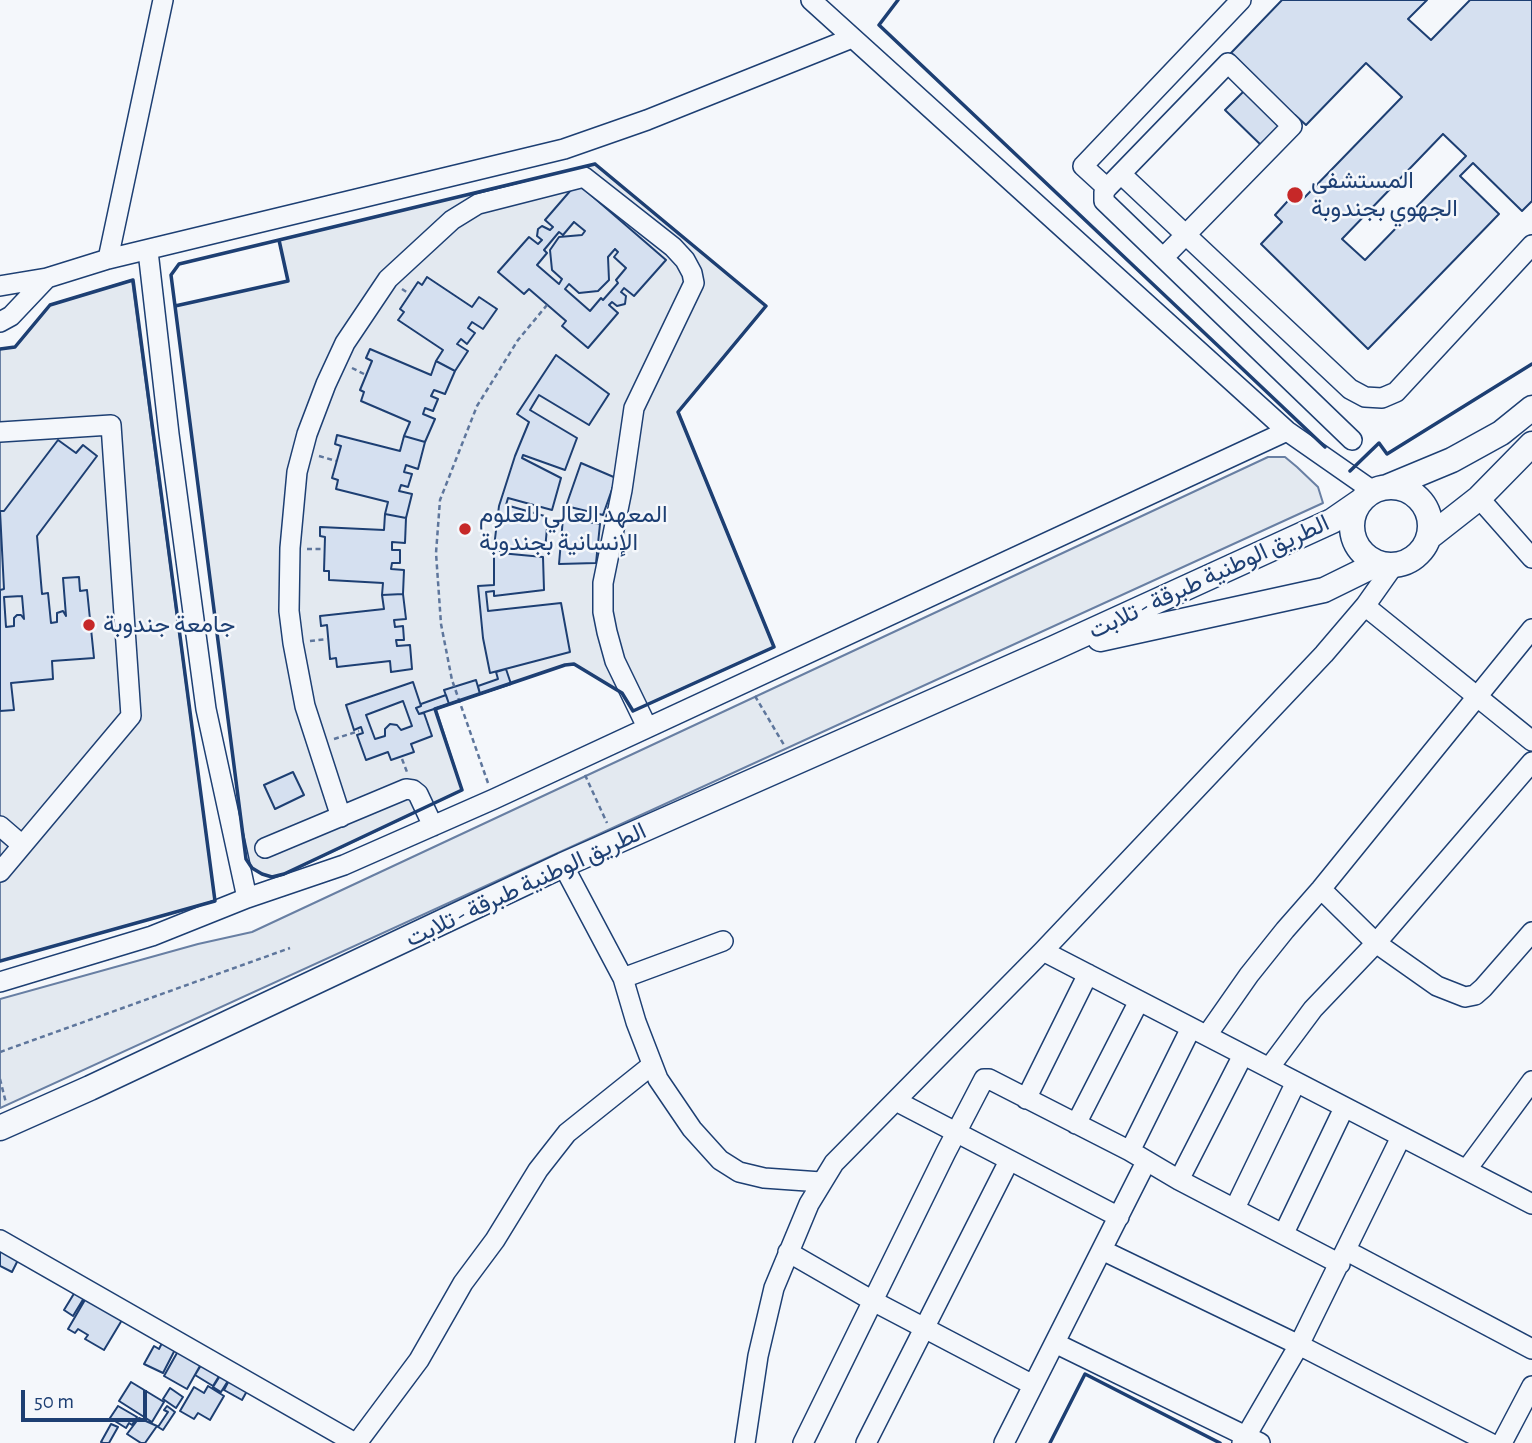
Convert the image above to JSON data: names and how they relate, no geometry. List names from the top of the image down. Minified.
{"streets":{"main road":["الطريق الوطنية طبرقة - تلابت"]},"places":["المستشفى الجهوي بجندوبة","المعهد العالي للعلوم الإنسانية بجندوبة","جامعة جندوبة"],"scale_bar":"50 m"}
